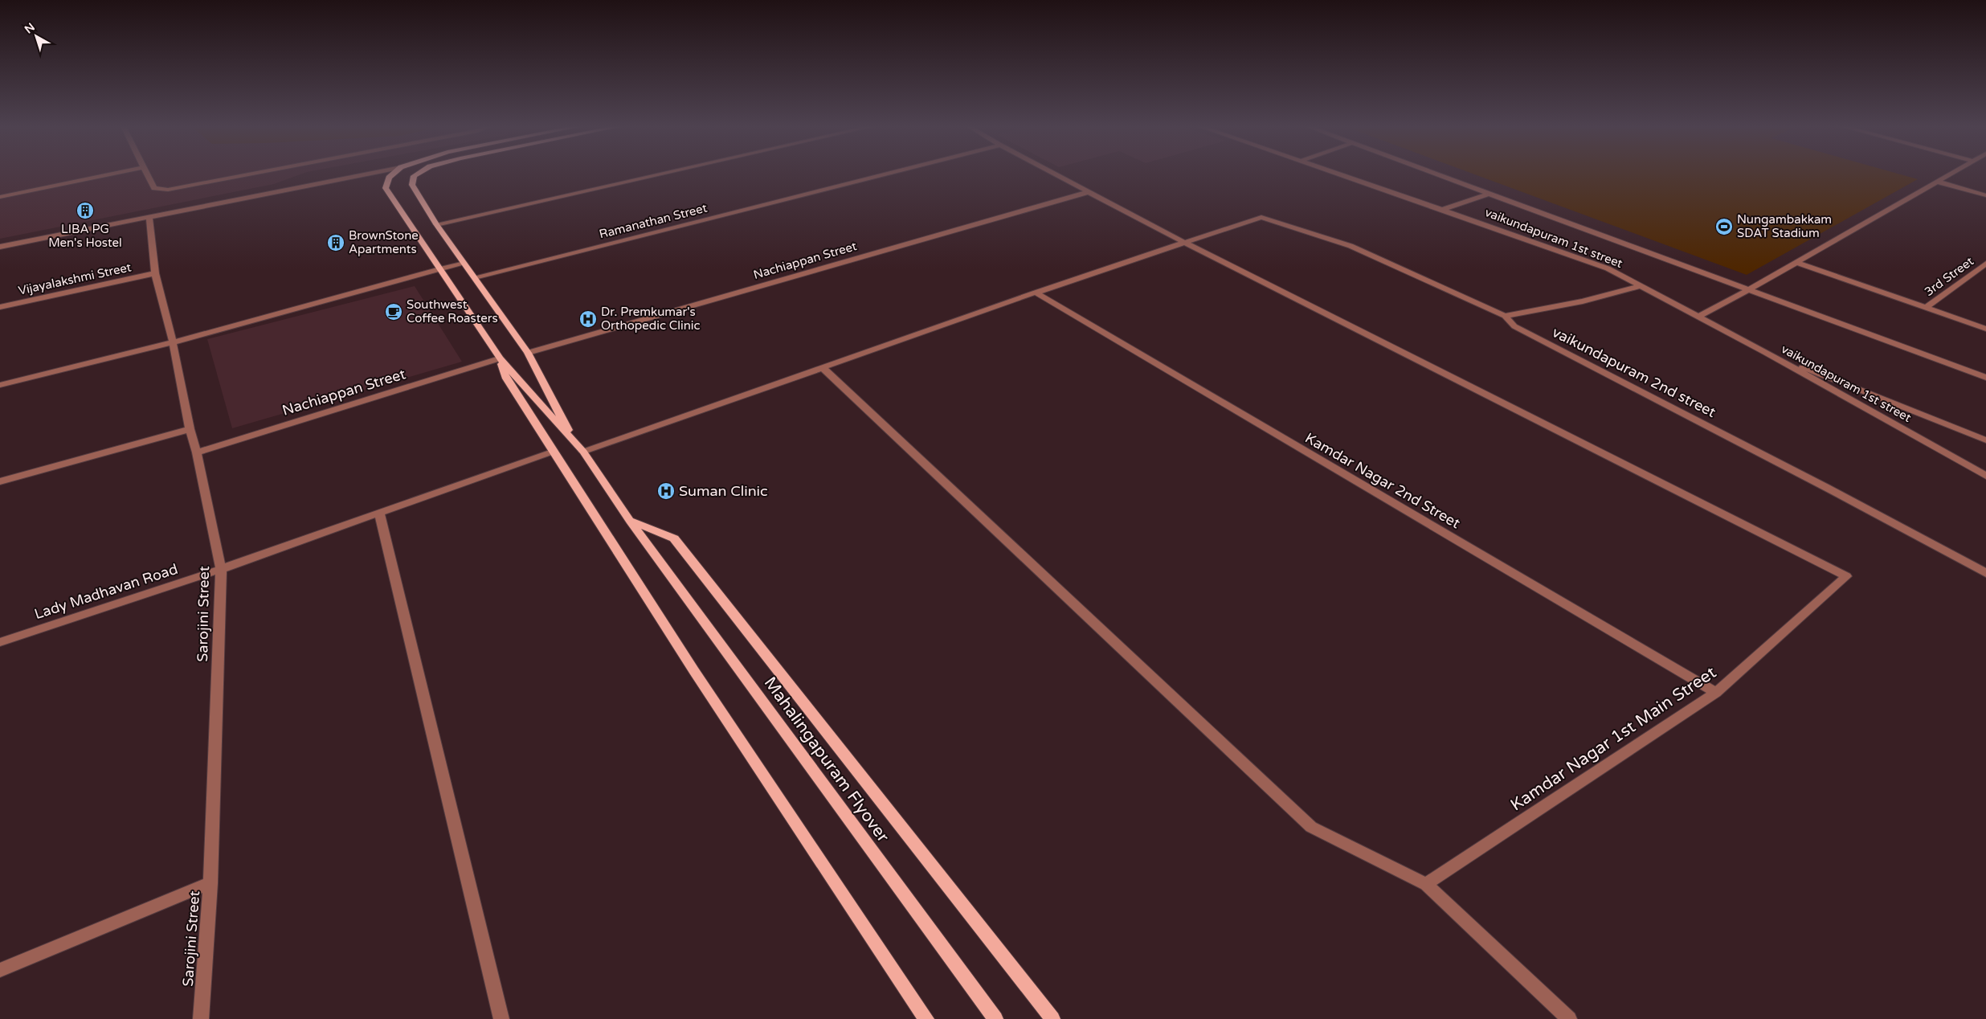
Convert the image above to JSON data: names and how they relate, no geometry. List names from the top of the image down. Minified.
{"streets":{"main road":["Mahalingapuram Flyover"],"street":["Ramanathan Street","vaikundapuram 1st street","Nachiappan Street","3rd Street","Vijayalakshmi Street","vaikundapuram 2nd street","Kamdar Nagar 2nd Street","Lady Madhavan Road","Sarojini Street","Kamdar Nagar 1st Main Street"]},"crossings":[["Nachiappan Street","Sarojini Street"],["Vijayalakshmi Street","Sarojini Street"],["vaikundapuram 2nd street","Kamdar Nagar 1st Main Street"],["Kamdar Nagar 2nd Street","Kamdar Nagar 1st Main Street"],["Lady Madhavan Road","Sarojini Street"]],"places":{"building":["LIBA PG Men's Hostel","BrownStone Apartments"],"sports":["Nungambakkam SDAT Stadium"],"cafe":["Southwest Coffee Roasters"],"hospital":["Dr. Premkumar's Orthopedic Clinic","Suman Clinic"]},"north":"top left"}
